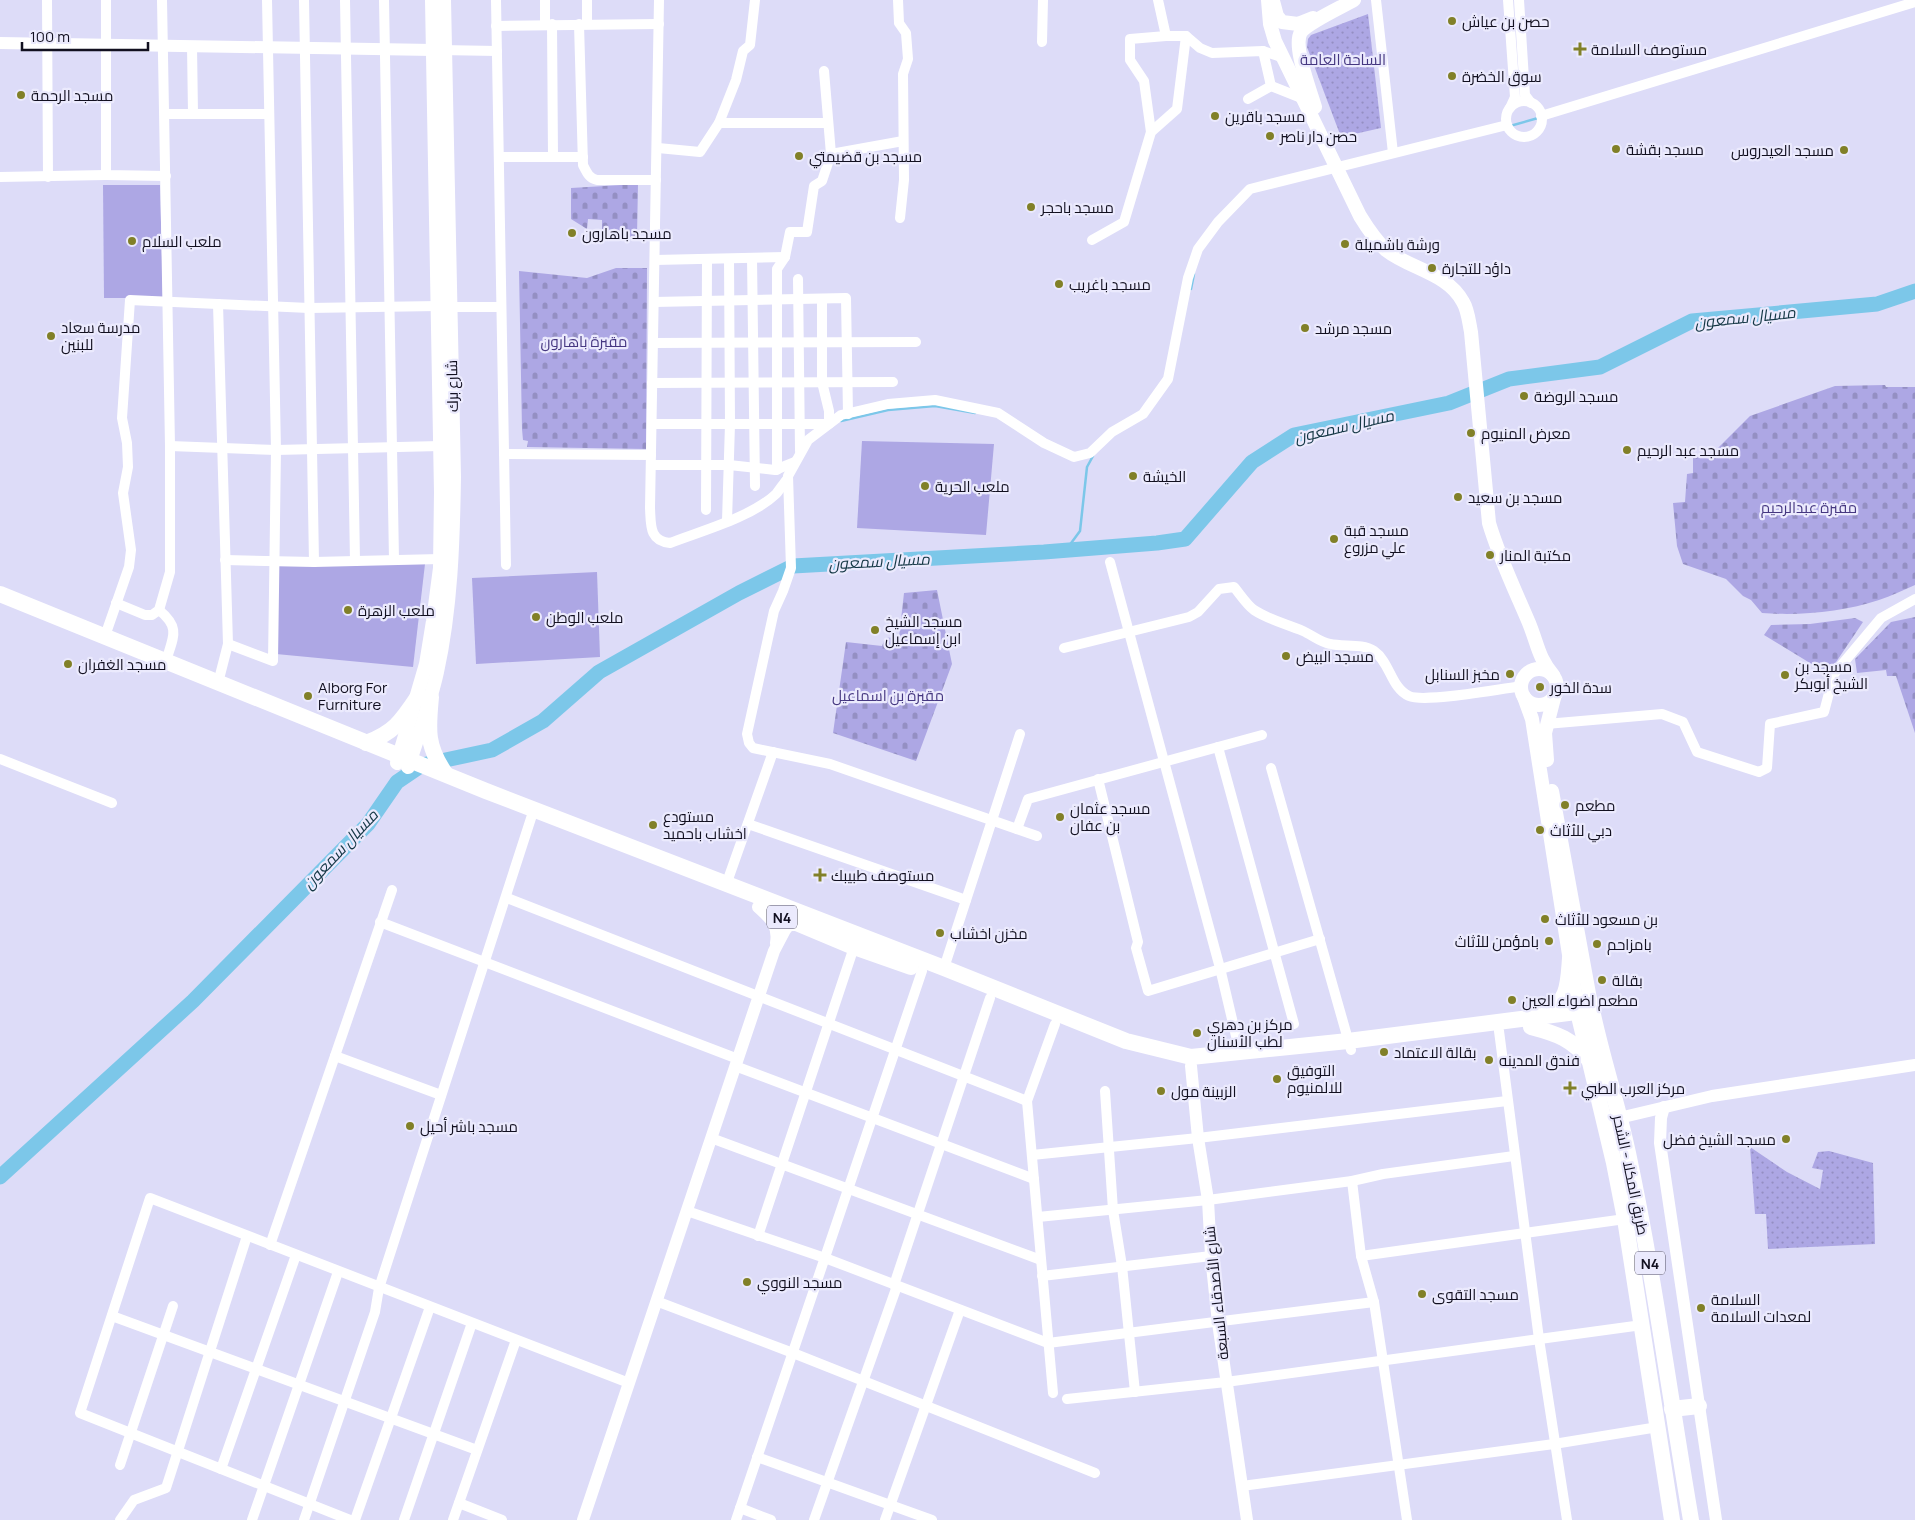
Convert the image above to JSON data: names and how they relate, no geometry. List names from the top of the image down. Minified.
{"streets":{"highway":["N4","طريق المكلا - الشحر"],"main road":["شارع برك"],"street":["شارع الأصدقاء السبعة"]},"crossings":[["شارع برك","N4"],["N4","طريق المكلا - الشحر"],["N4","شارع الأصدقاء السبعة"]],"water":["مسيال سمعون"],"parks":["الساحة العامة","مقبرة باهارون","مقبرة عبدالرحيم","مقبرة بن اسماعيل"],"places":{"other":["حصن بن عياش","سوق الخضرة","مسجد الرحمة","مسجد باقرين","حصن دار ناصر","مسجد بقشة","مسجد العيدروس","مسجد بن قضيمتي","مسجد باحجر","مسجد باهارون","ملعب السلام","ورشة باشميلة","داؤد للتجارة","مسجد باغريب","مسجد مرشد","مدرسة سعاد للبنين","مسجد الروضة","معرض المنيوم","مسجد عبد الرحيم","الخيشة","ملعب الحرية","مسجد بن سعيد","مسجد قبة علي مزروع","مكتبة المنار","ملعب الزهرة","ملعب الوطن","مسجد الشيخ ابن إسماعيل","مسجد البيض","مسجد الغفران","مخبز السنابل","مسجد بن الشيخ أبوبكر","سدة الخور","Alborg For Furniture","مطعم","مسجد عثمان بن عفان","مستودع اخشاب باحميد","دبي للأثاث","بن مسعود للأثاث","مخزن اخشاب","بامؤمن للأثاث","بامزاحم","بقالة","مطعم اضواء العين","مركز بن دهري لطب الأسنان","بقالة الاعتماد","فندق المدينه","التوفيق للالمنيوم","الزبينة مول","مسجد باشر أحيل","مسجد الشيخ فضل","مسجد النووي","مسجد التقوى","السلامة لمعدات السلامة"],"health":["مستوصف السلامة","مستوصف طبيبك","مركز العرب الطبي"]},"scale_bar":"100 m"}
